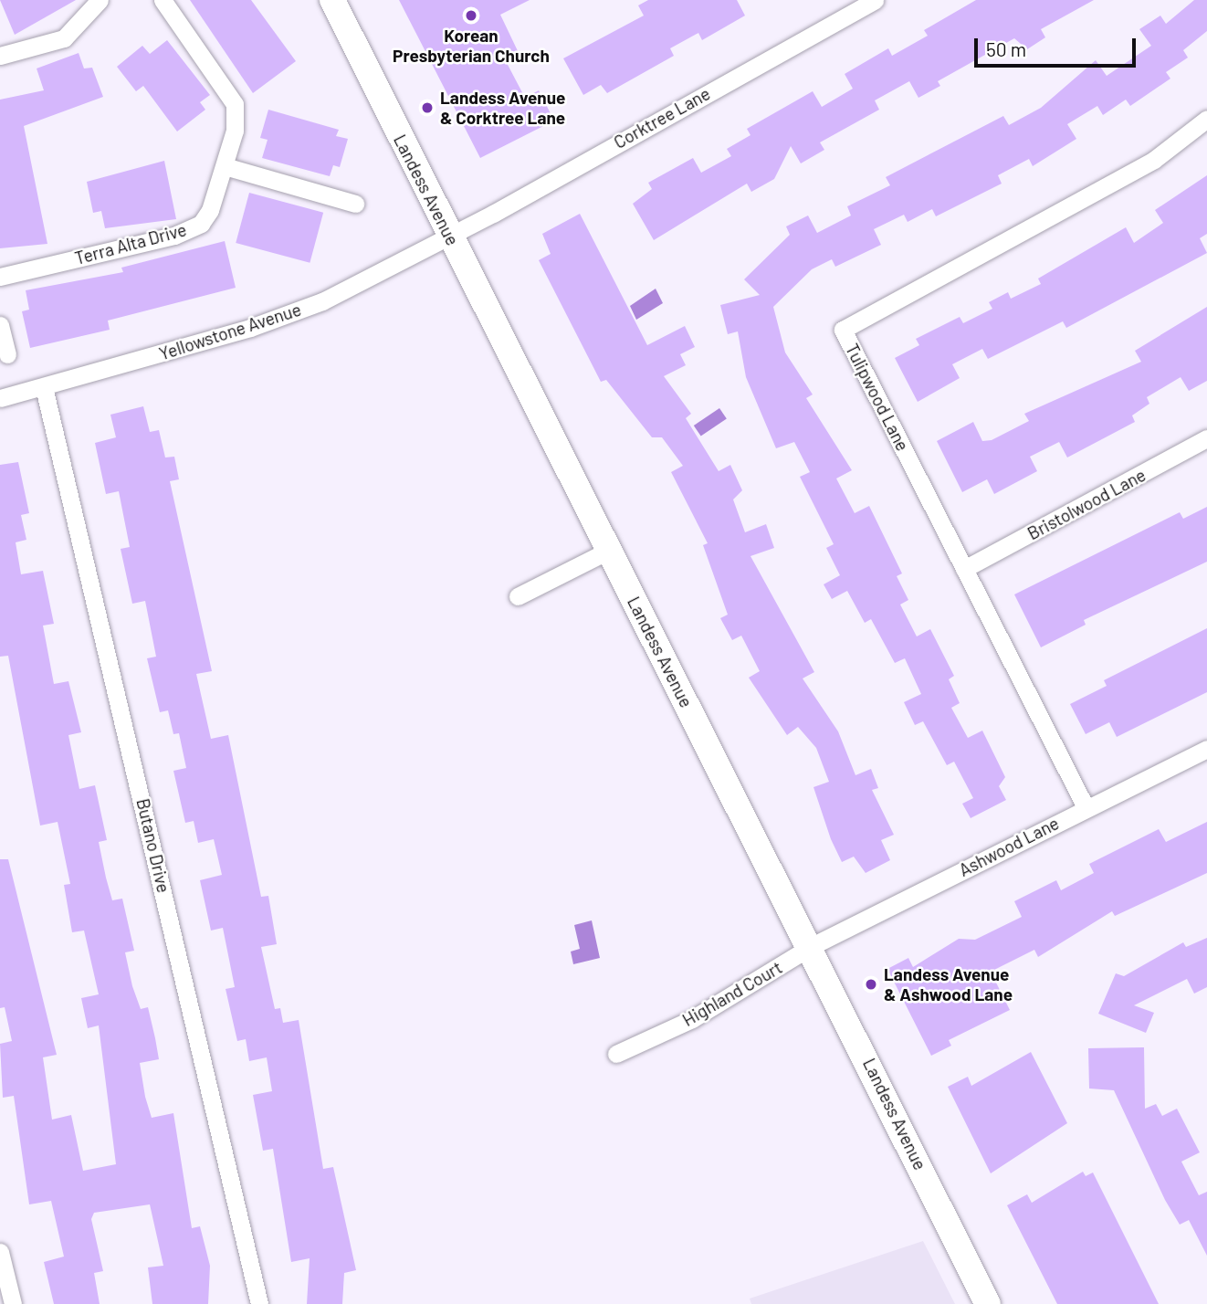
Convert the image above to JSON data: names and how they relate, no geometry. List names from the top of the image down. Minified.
{"streets":{"main road":["Landess Avenue"],"street":["Corktree Lane","Terra Alta Drive","Yellowstone Avenue","Tulipwood Lane","Bristolwood Lane","Butano Drive","Ashwood Lane","Highland Court"]},"crossings":[["Corktree Lane","Landess Avenue"],["Corktree Lane","Yellowstone Avenue"],["Landess Avenue","Yellowstone Avenue"],["Landess Avenue","Ashwood Lane"],["Landess Avenue","Highland Court"],["Yellowstone Avenue","Butano Drive"],["Tulipwood Lane","Bristolwood Lane"],["Tulipwood Lane","Ashwood Lane"],["Ashwood Lane","Highland Court"]],"places":["Korean Presbyterian Church","Landess Avenue & Corktree Lane","Landess Avenue & Ashwood Lane"],"scale_bar":"50 m"}
